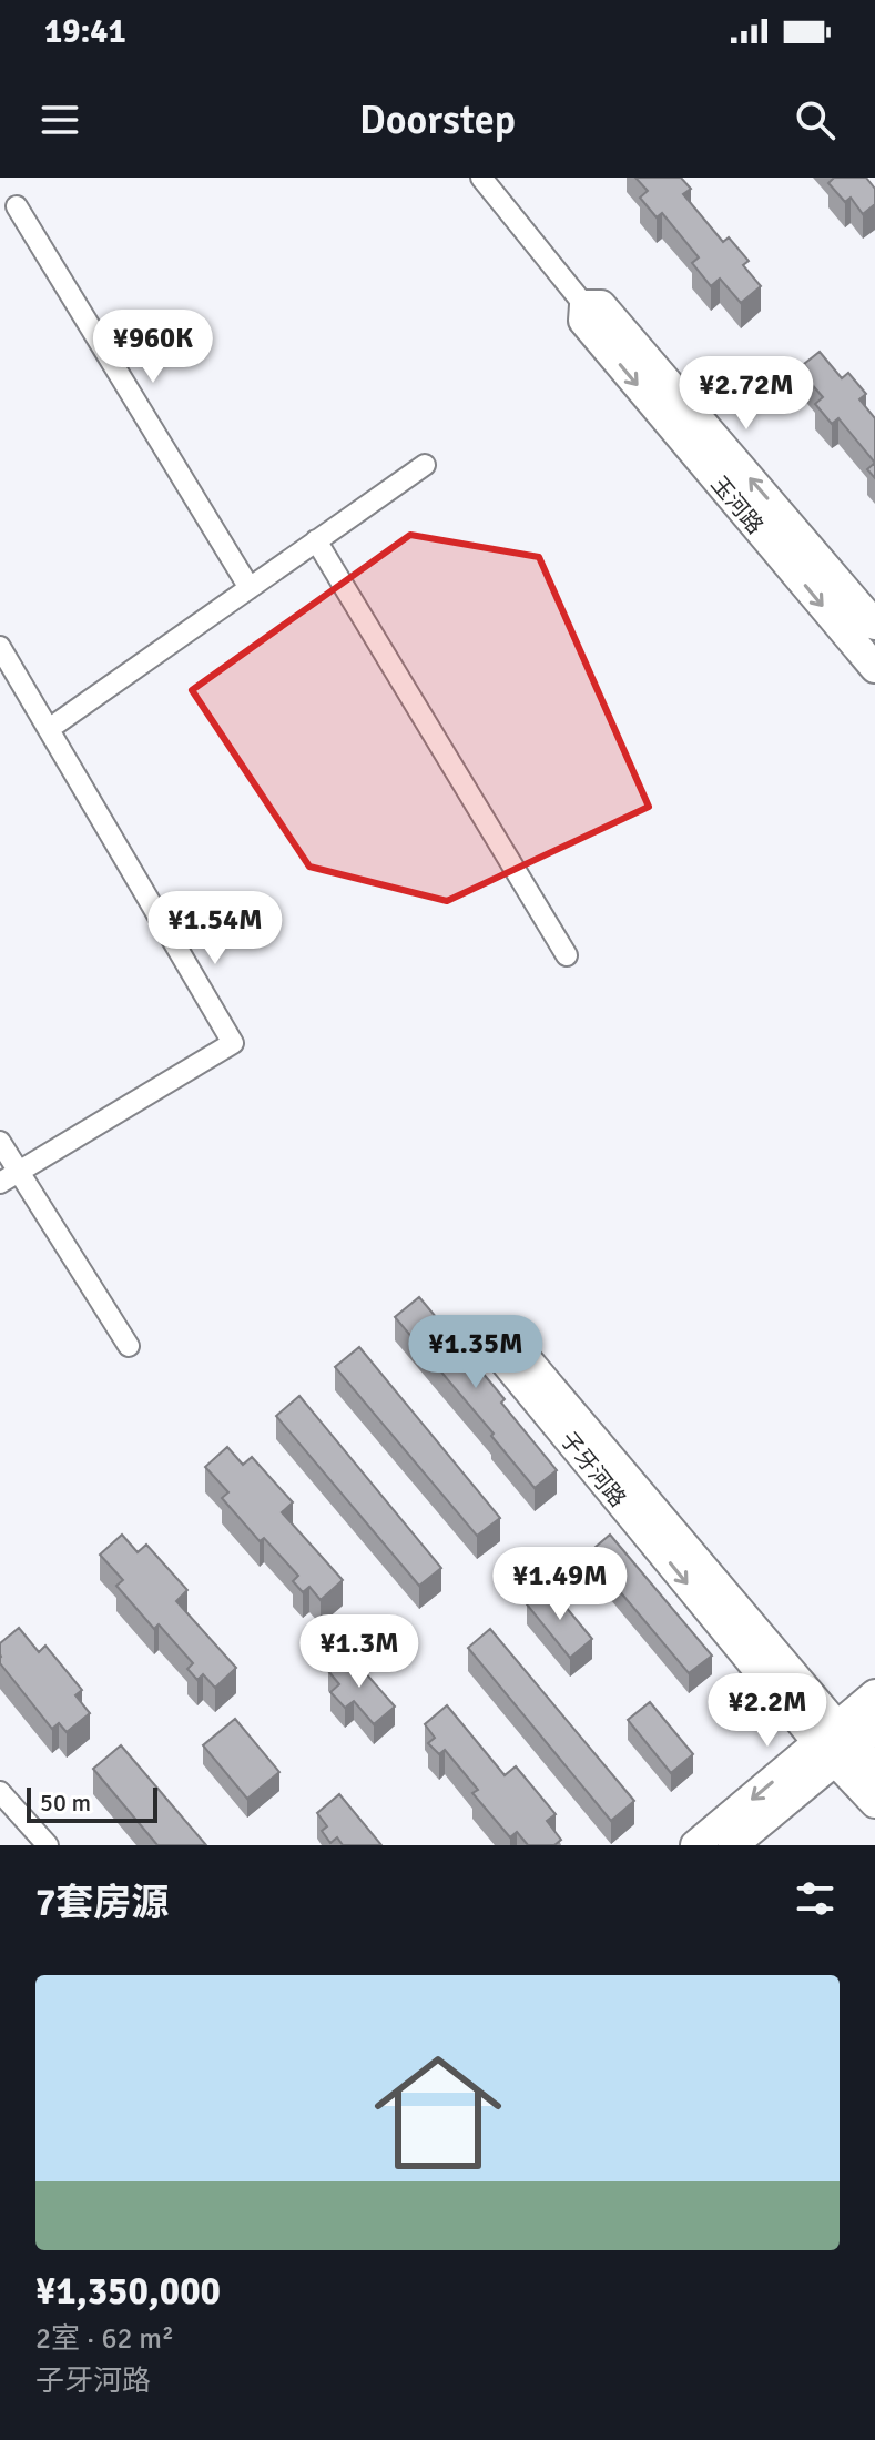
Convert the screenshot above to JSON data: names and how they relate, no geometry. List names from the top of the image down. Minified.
{"streets":{"street":["玉河路","子牙河路"]},"scale_bar":"50 m","page":{"status":"19:41","header":"Doorstep","price":["¥960K","¥2.72M","¥1.54M","¥1.35M","¥1.49M","¥1.3M","¥2.2M"],"scale":"50 m","heading":"7套房源","list":[{"name":"¥1,350,000","note":"2室 · 62 m² · 子牙河路"}]}}
